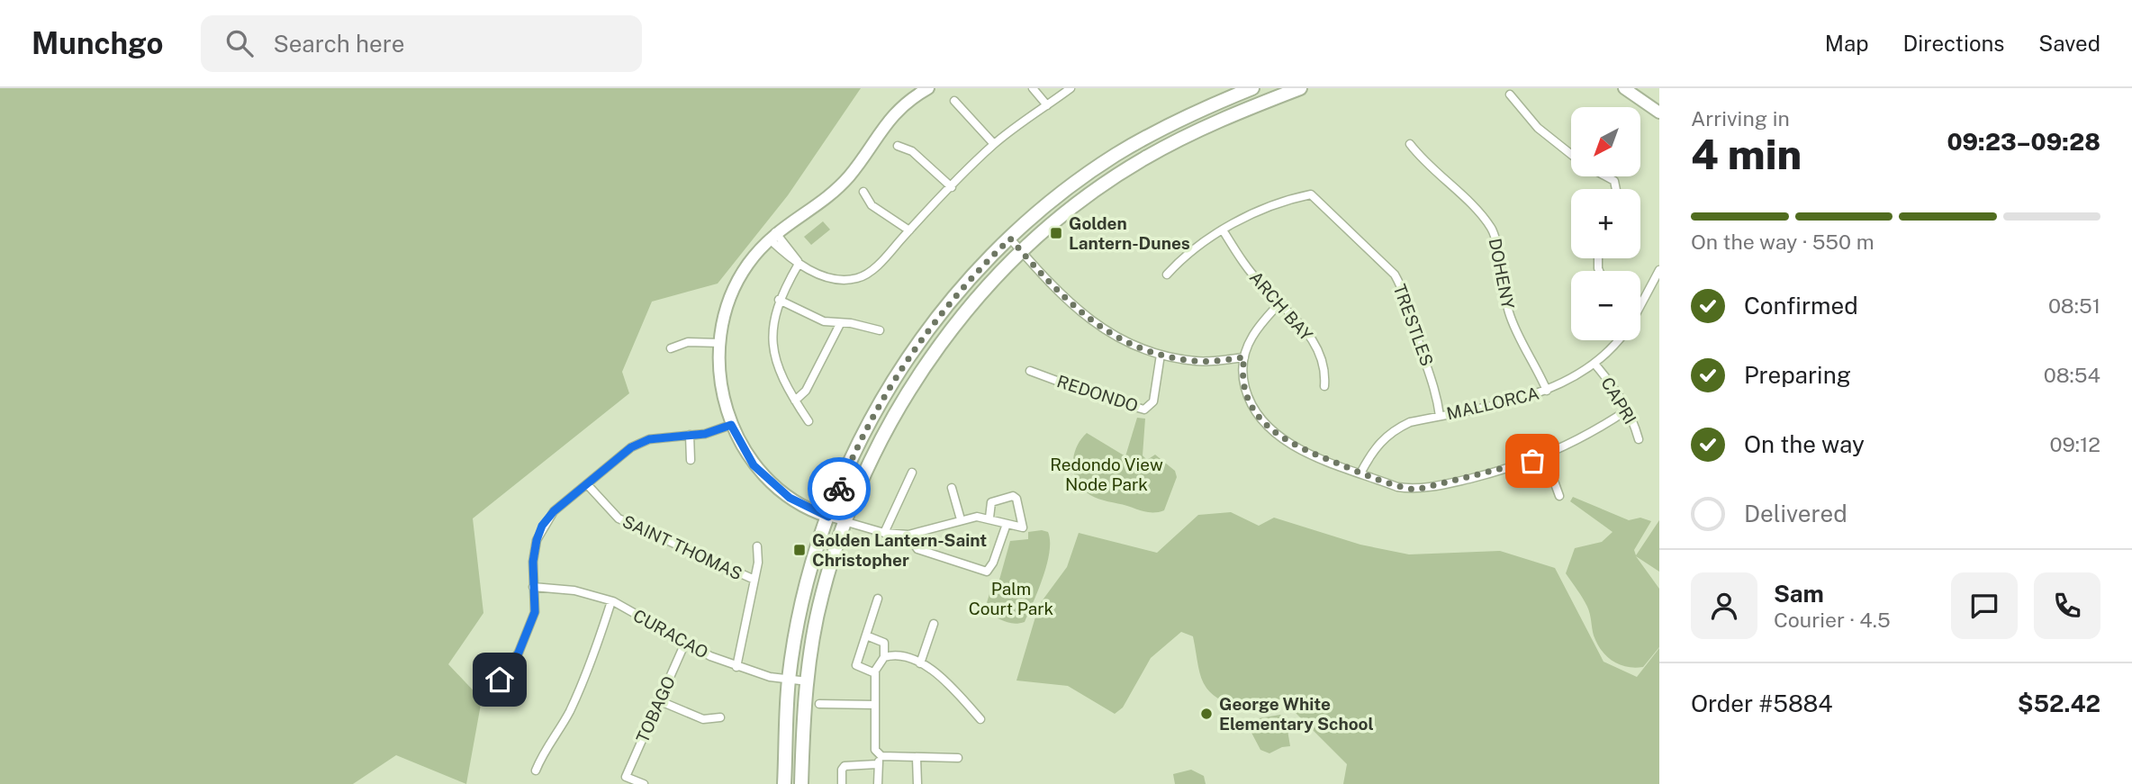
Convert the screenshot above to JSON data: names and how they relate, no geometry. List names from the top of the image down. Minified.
{"streets":{"street":["DOHENY","ARCH BAY","TRESTLES","REDONDO","CAPRI","MALLORCA","SAINT THOMAS","CURACAO","TOBAGO"]},"crossings":[["DOHENY","MALLORCA"],["ARCH BAY","TRESTLES"],["TRESTLES","MALLORCA"],["CAPRI","MALLORCA"],["CURACAO","TOBAGO"]],"parks":["Redondo View Node Park","Palm Court Park"],"places":{"transit":["Golden Lantern-Dunes","Golden Lantern-Saint Christopher"],"other":["George White Elementary School"]},"north":"bottom left","page":{"header":"Munchgo","search":"Search here","nav":["Map","Directions","Saved"],"heading":["4 min","Arriving in","09:23–09:28"],"panel":["Sam","Courier · 4.5","Order #5884","$52.42"],"map_buttons":["+","−"],"bar":"On the way · 550 m","list":[["Confirmed","08:51"],["Preparing","08:54"],["On the way","09:12"],"Delivered"]}}
